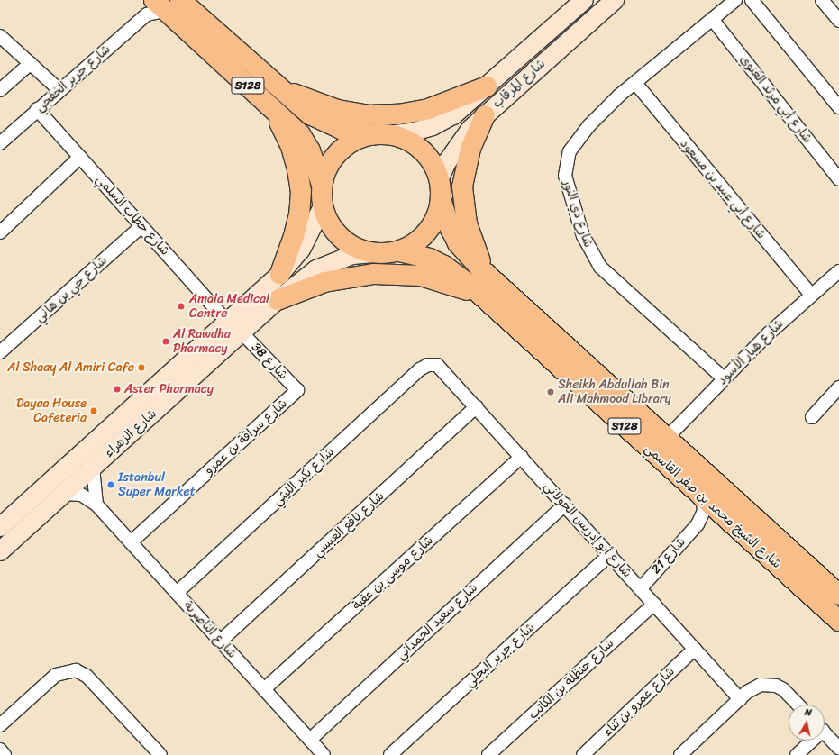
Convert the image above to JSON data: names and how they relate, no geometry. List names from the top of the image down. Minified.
{"streets":{"main road":["شارع المرقاب","S128","شارع الزهراء","شارع الشيخ محمد بن صقر القاسمي"],"street":["شارع جرير الخفجي","شارع أبي مرثد الغنوي","شارع أبي عبيد بن مسعود","شارع ذي النور","شارع حطاب السلمي","شارع حي بن هاني","شارع هبار الأسود","شارع 38","شارع سراقة بن عمرو","شارع بكير الليثي","شارع نافع العبسي","شارع أبو إدريس الخولاني","شارع 21","شارع موسى بن عقبة","شارع سعيد الحمداني","شارع الناصرية","شارع جرير البجلي","شارع حنظلة بن الكاتب","شارع عمرو بن ثناء"]},"crossings":[["شارع جرير الخفجي","S128"],["شارع جرير الخفجي","شارع حطاب السلمي"],["شارع المرقاب","S128"],["شارع المرقاب","شارع الزهراء"],["شارع المرقاب","شارع الشيخ محمد بن صقر القاسمي"],["S128","شارع الزهراء"],["S128","شارع الشيخ محمد بن صقر القاسمي"],["شارع أبي مرثد الغنوي","شارع ذي النور"],["شارع أبي عبيد بن مسعود","شارع ذي النور"],["شارع أبي عبيد بن مسعود","شارع هبار الأسود"],["شارع ذي النور","شارع هبار الأسود"],["شارع حطاب السلمي","شارع حي بن هاني"],["شارع حطاب السلمي","شارع الزهراء"],["شارع هبار الأسود","شارع الشيخ محمد بن صقر القاسمي"],["شارع 38","شارع الزهراء"],["شارع 38","شارع سراقة بن عمرو"],["شارع الزهراء","شارع الشيخ محمد بن صقر القاسمي"],["شارع الزهراء","شارع الناصرية"],["شارع سراقة بن عمرو","شارع الناصرية"],["شارع بكير الليثي","شارع أبو إدريس الخولاني"],["شارع بكير الليثي","شارع الناصرية"],["شارع الشيخ محمد بن صقر القاسمي","شارع 21"],["شارع نافع العبسي","شارع أبو إدريس الخولاني"],["شارع نافع العبسي","شارع الناصرية"],["شارع أبو إدريس الخولاني","شارع 21"],["شارع أبو إدريس الخولاني","شارع موسى بن عقبة"],["شارع أبو إدريس الخولاني","شارع سعيد الحمداني"],["شارع أبو إدريس الخولاني","شارع جرير البجلي"],["شارع أبو إدريس الخولاني","شارع حنظلة بن الكاتب"],["شارع أبو إدريس الخولاني","شارع عمرو بن ثناء"],["شارع موسى بن عقبة","شارع الناصرية"],["شارع سعيد الحمداني","شارع الناصرية"]],"places":["Amala Medical Centre","Al Rawdha Pharmacy","Al Shaay Al Amiri Cafe","Aster Pharmacy","Sheikh Abdullah Bin Ali Mahmood Library","Dayaa House Cafeteria","Istanbul Super Market"],"north":"top"}
